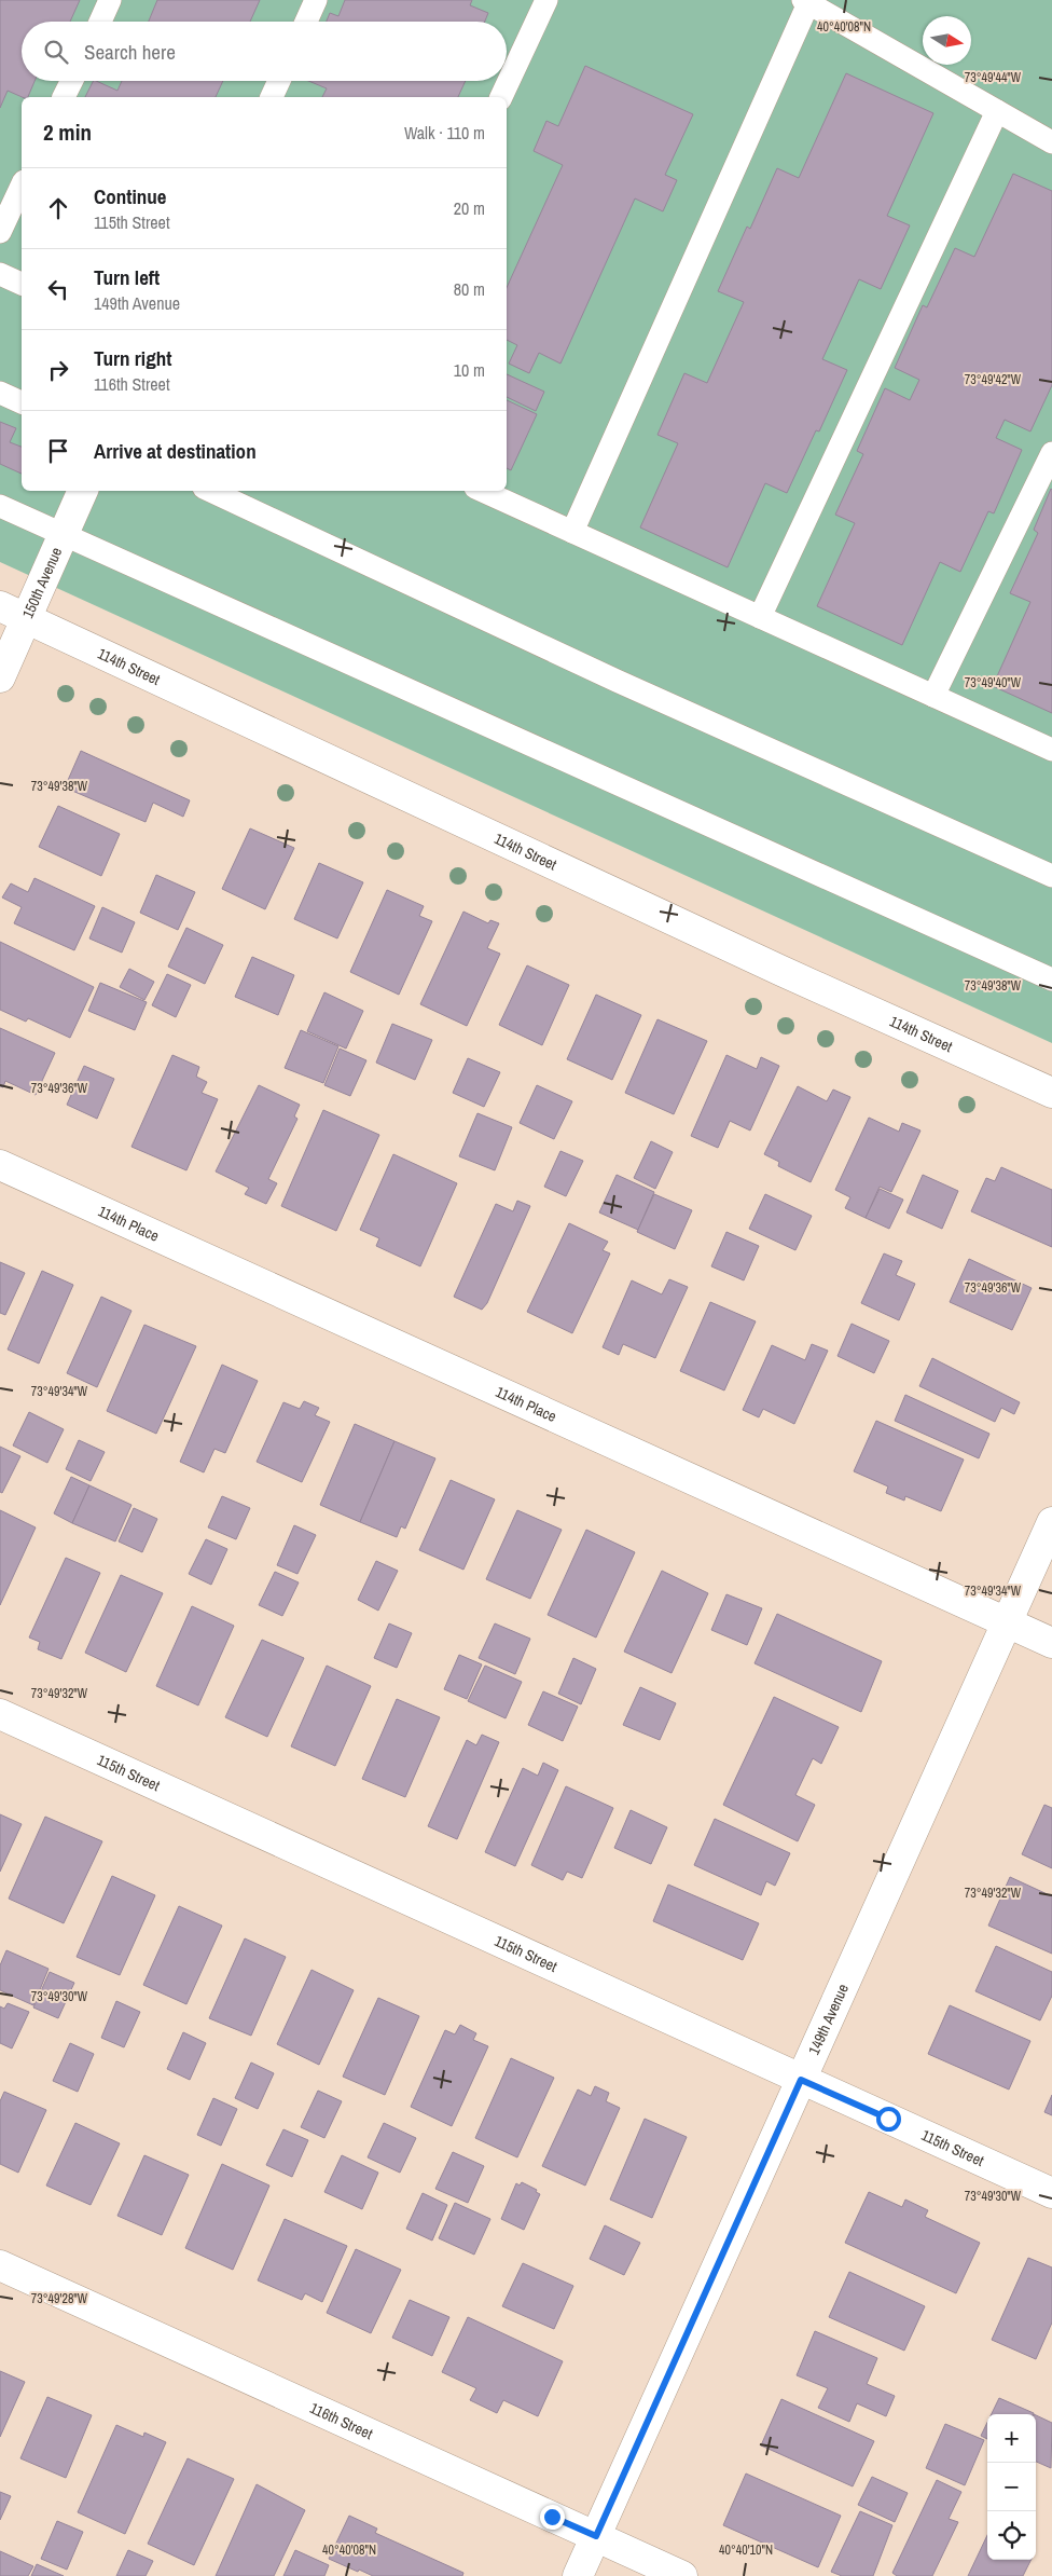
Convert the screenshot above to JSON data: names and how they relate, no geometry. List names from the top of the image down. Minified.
{"streets":{"street":["150th Avenue","114th Street","114th Place","115th Street","149th Avenue","116th Street"]},"crossings":[["150th Avenue","114th Street"],["114th Place","149th Avenue"],["115th Street","149th Avenue"],["149th Avenue","116th Street"]],"north":"right","page":{"search":"Search here","heading":["2 min","Walk · 110 m"],"list":[["Continue","115th Street","20 m"],["Turn left","149th Avenue","80 m"],["Turn right","116th Street","10 m"],"Arrive at destination"],"map_buttons":["+","−"]},"coordinates":["40°40'08\"N","73°49'44\"W","73°49'42\"W","73°49'40\"W","73°49'38\"W","73°49'36\"W","73°49'34\"W","73°49'32\"W","73°49'30\"W","73°49'28\"W","40°40'10\"N"]}
